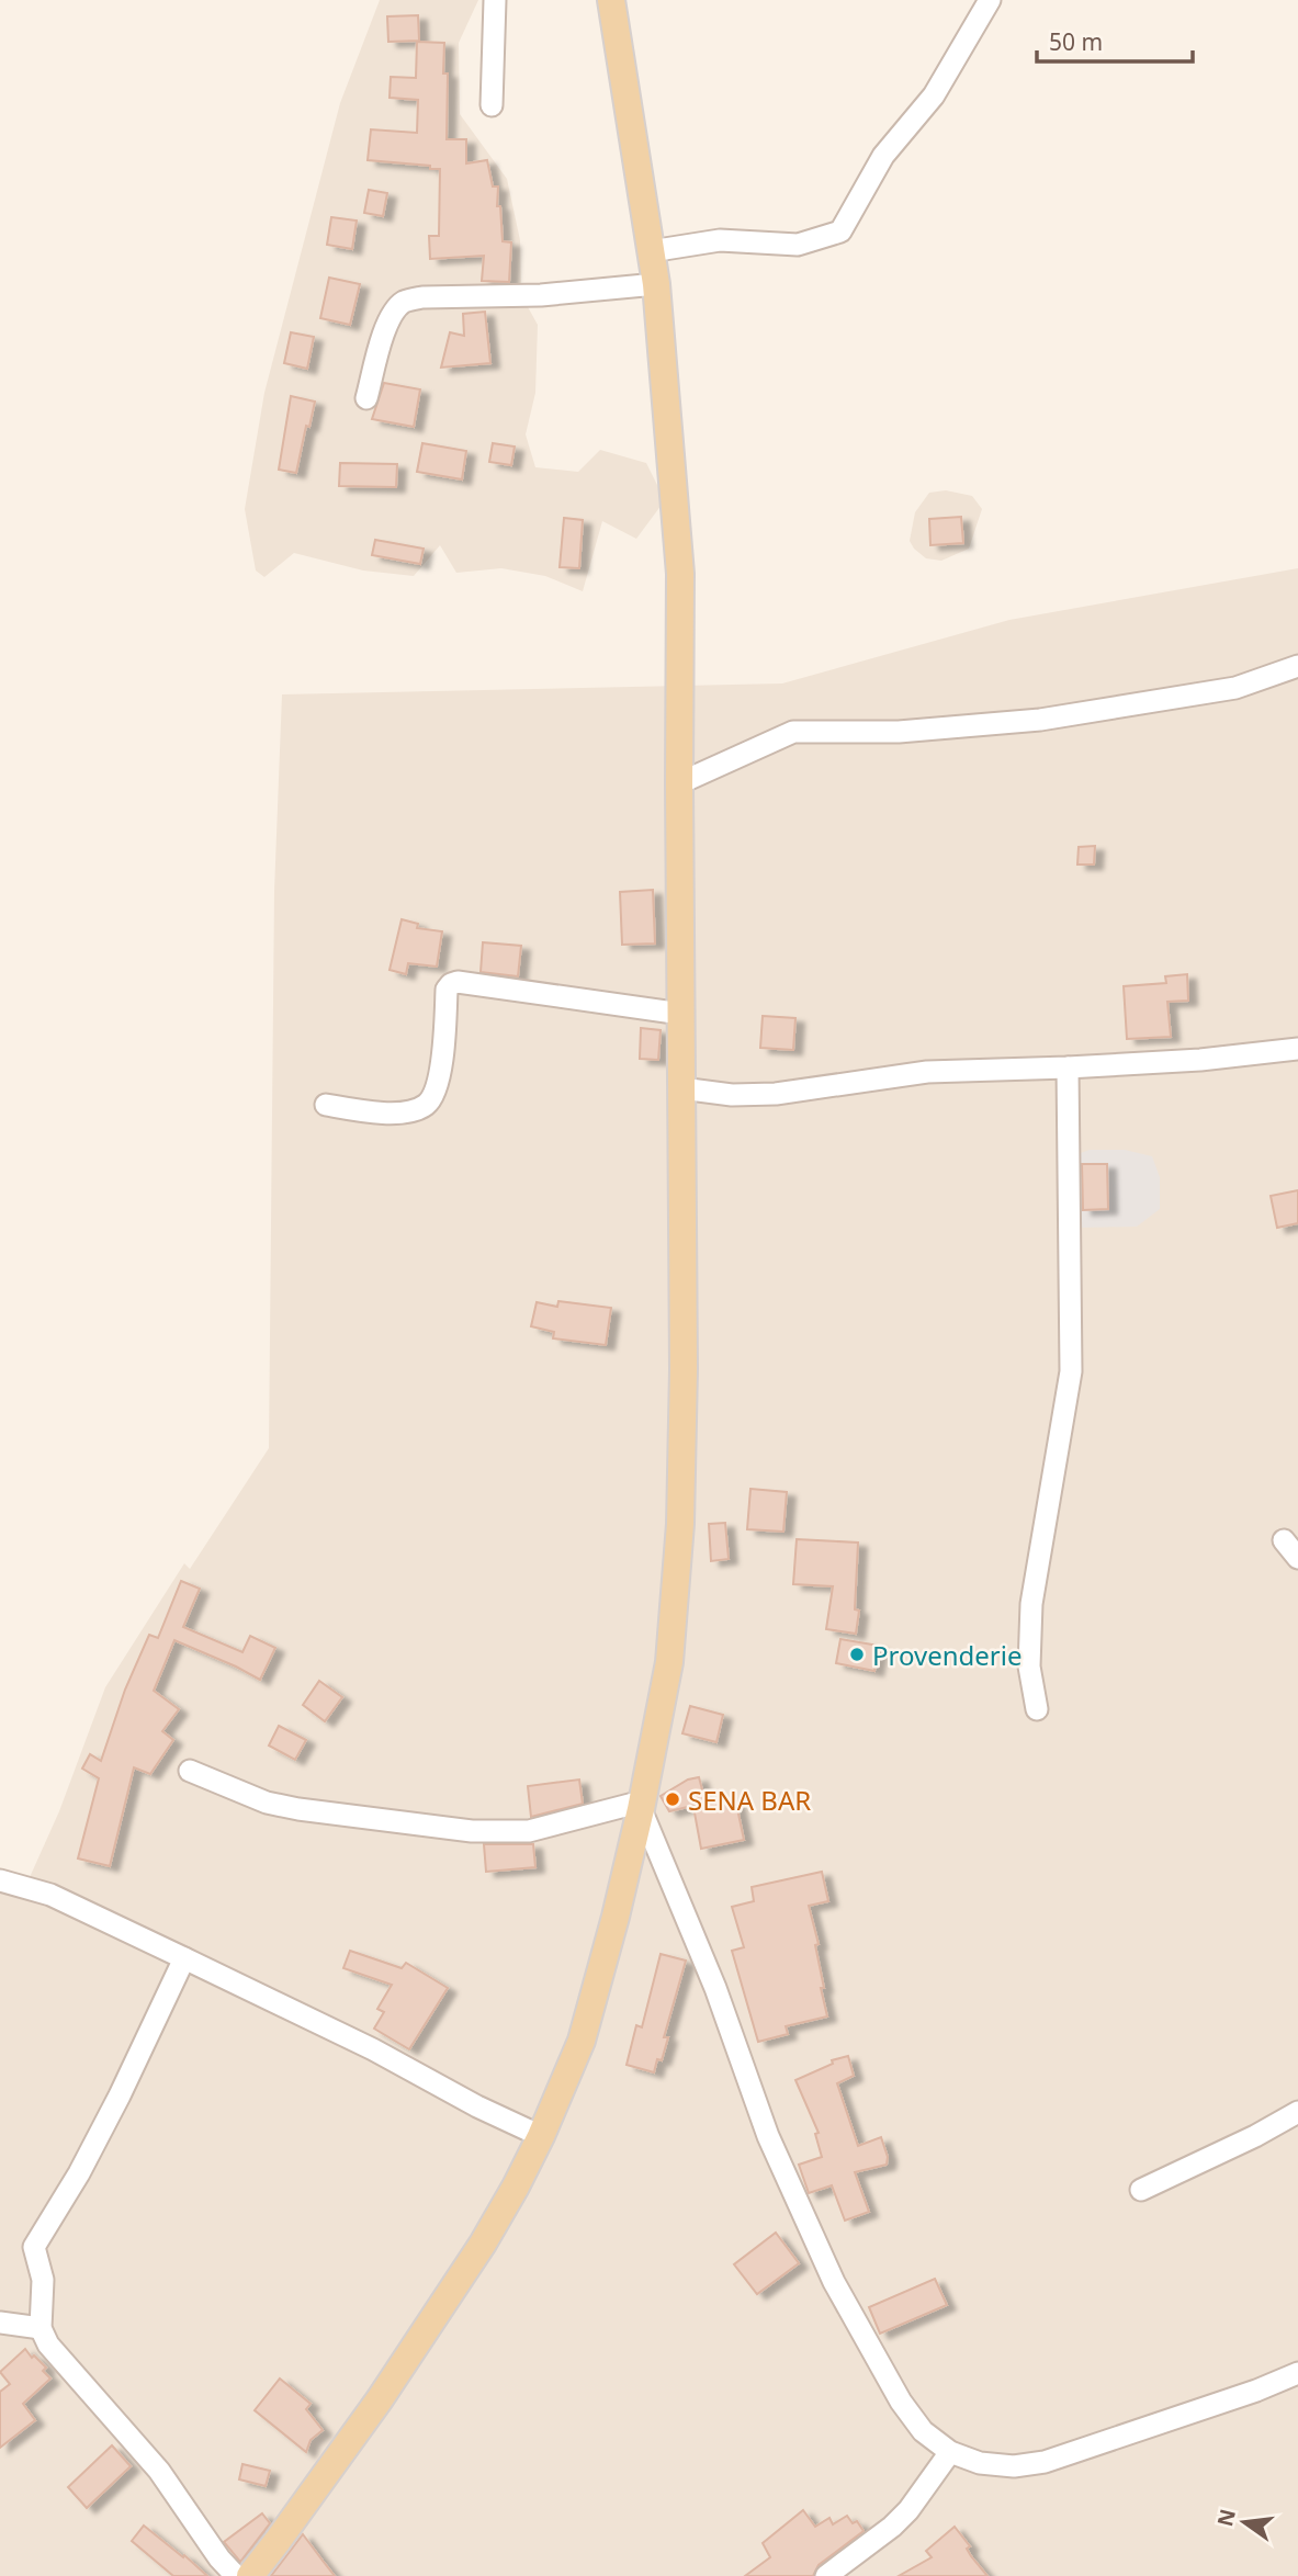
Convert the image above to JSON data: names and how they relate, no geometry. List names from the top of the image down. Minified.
{"places":["Provenderie","SENA BAR"],"scale_bar":"50 m","north":"left"}
